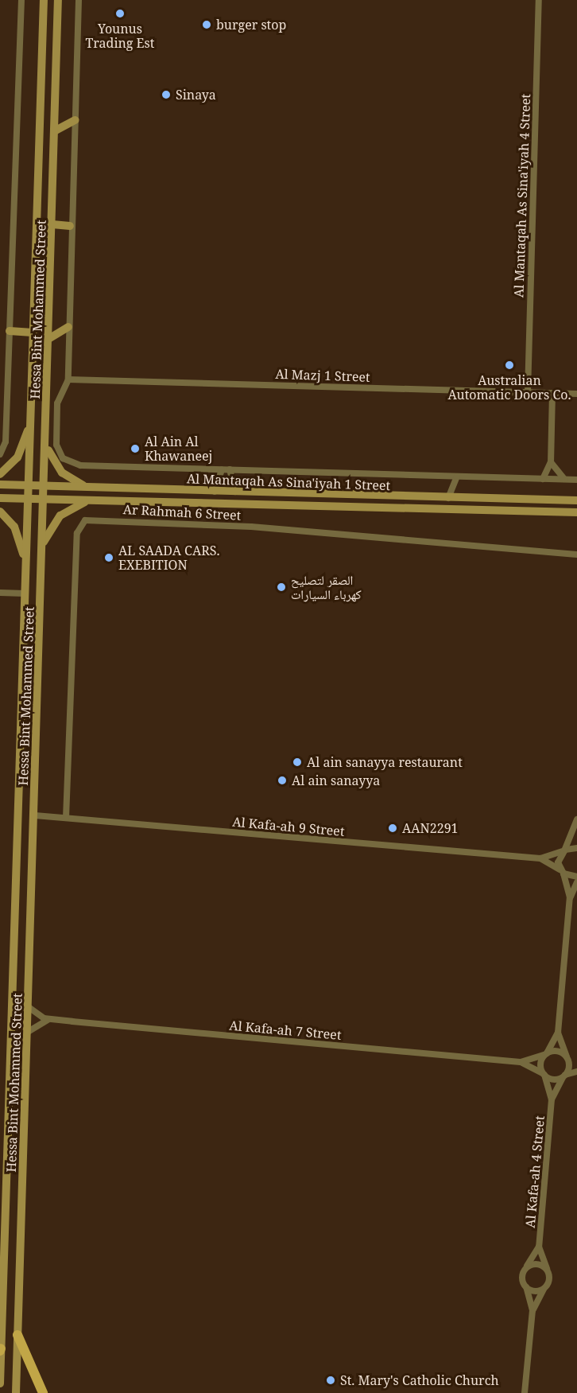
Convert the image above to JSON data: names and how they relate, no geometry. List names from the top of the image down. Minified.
{"streets":{"main road":["Hessa Bint Mohammed Street","Al Mantaqah As Sina'iyah 1 Street"],"street":["Al Mantaqah As Sina'iyah 4 Street","Al Mazj 1 Street","Ar Rahmah 6 Street","Al Kafa-ah 9 Street","Al Kafa-ah 7 Street","Al Kafa-ah 4 Street"]},"crossings":[["Al Mantaqah As Sina'iyah 4 Street","Al Mazj 1 Street"],["Hessa Bint Mohammed Street","Al Mantaqah As Sina'iyah 1 Street"],["Hessa Bint Mohammed Street","Al Kafa-ah 9 Street"],["Hessa Bint Mohammed Street","Al Kafa-ah 7 Street"],["Ar Rahmah 6 Street","Al Kafa-ah 9 Street"],["Al Kafa-ah 7 Street","Al Kafa-ah 4 Street"]],"places":["Younus Trading Est","burger stop","Sinaya","Australian Automatic Doors Co.","Al Ain Al Khawaneej","AL SAADA CARS. EXEBITION","الصقر لتصليح كهرباء السيارات","Al ain sanayya restaurant","Al ain sanayya","AAN2291","St. Mary's Catholic Church"]}
